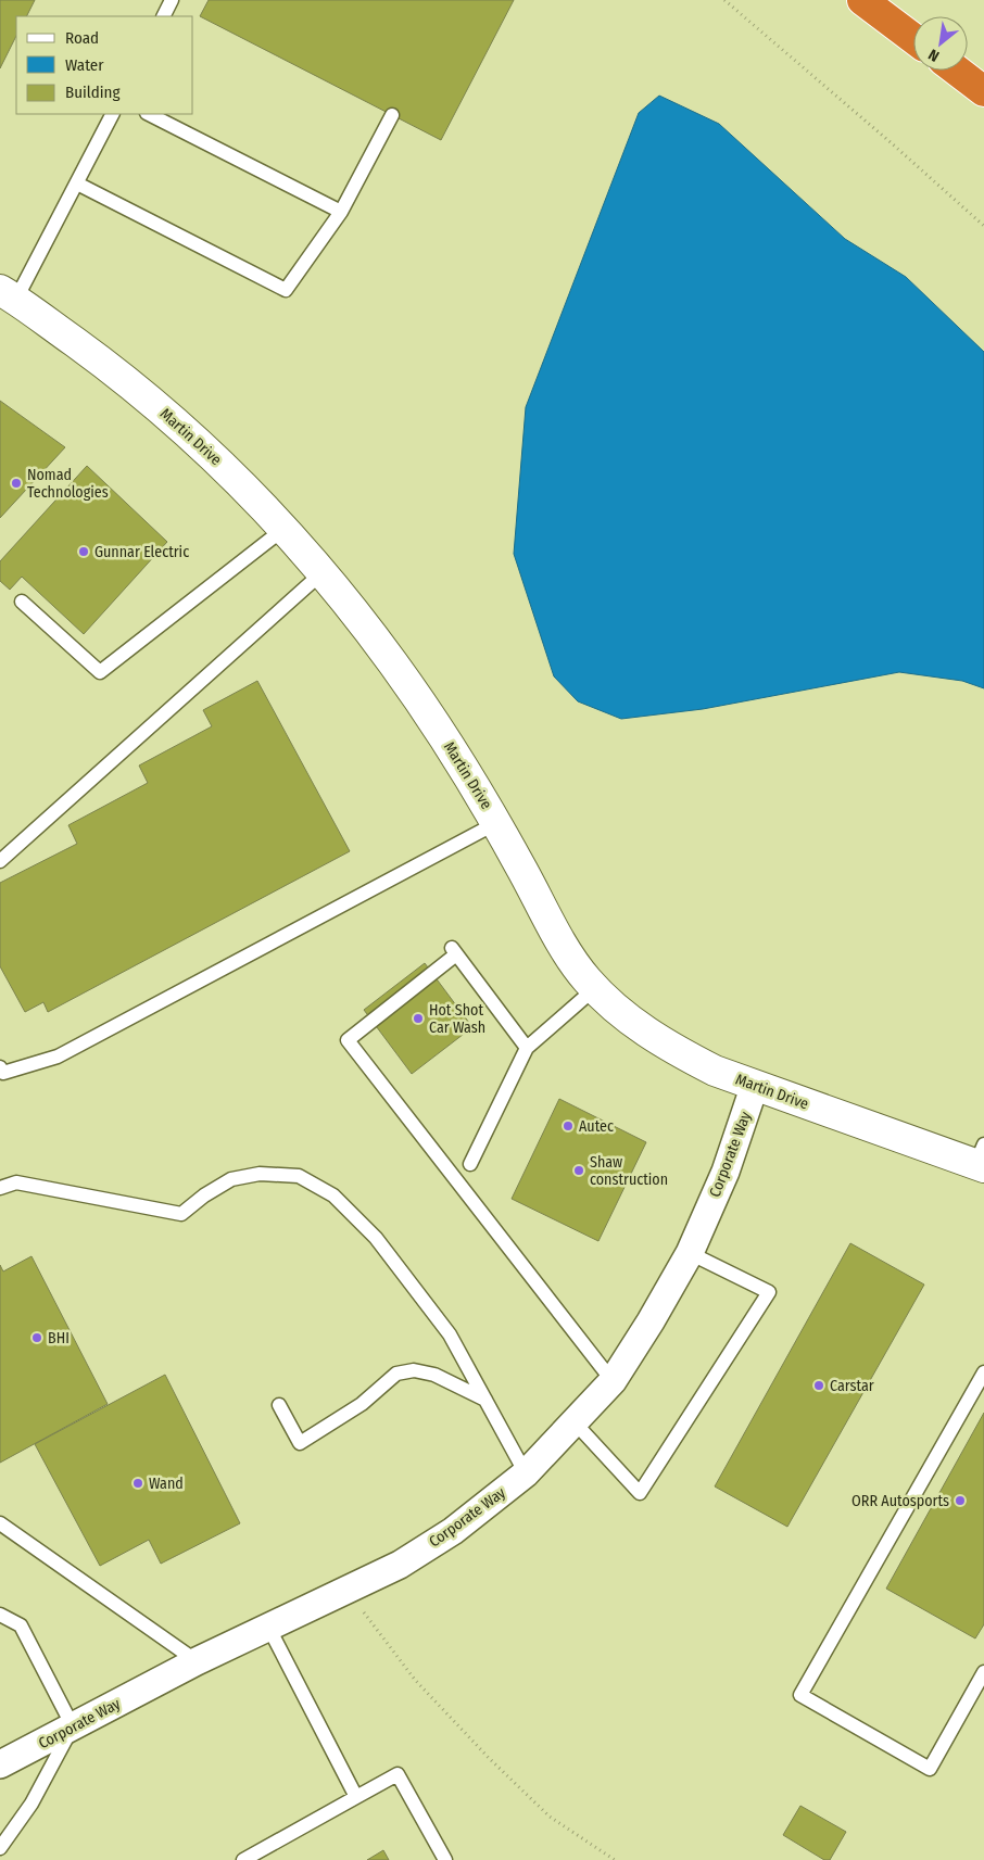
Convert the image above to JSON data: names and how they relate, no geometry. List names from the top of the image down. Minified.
{"streets":{"street":["Martin Drive","Corporate Way"]},"crossings":[["Martin Drive","Corporate Way"]],"places":["Nomad Technologies","Gunnar Electric","Hot Shot Car Wash","Autec","Shaw construction","BHI","Carstar","Wand","ORR Autosports"],"legend":["Road","Water","Building"],"north":"bottom left"}
